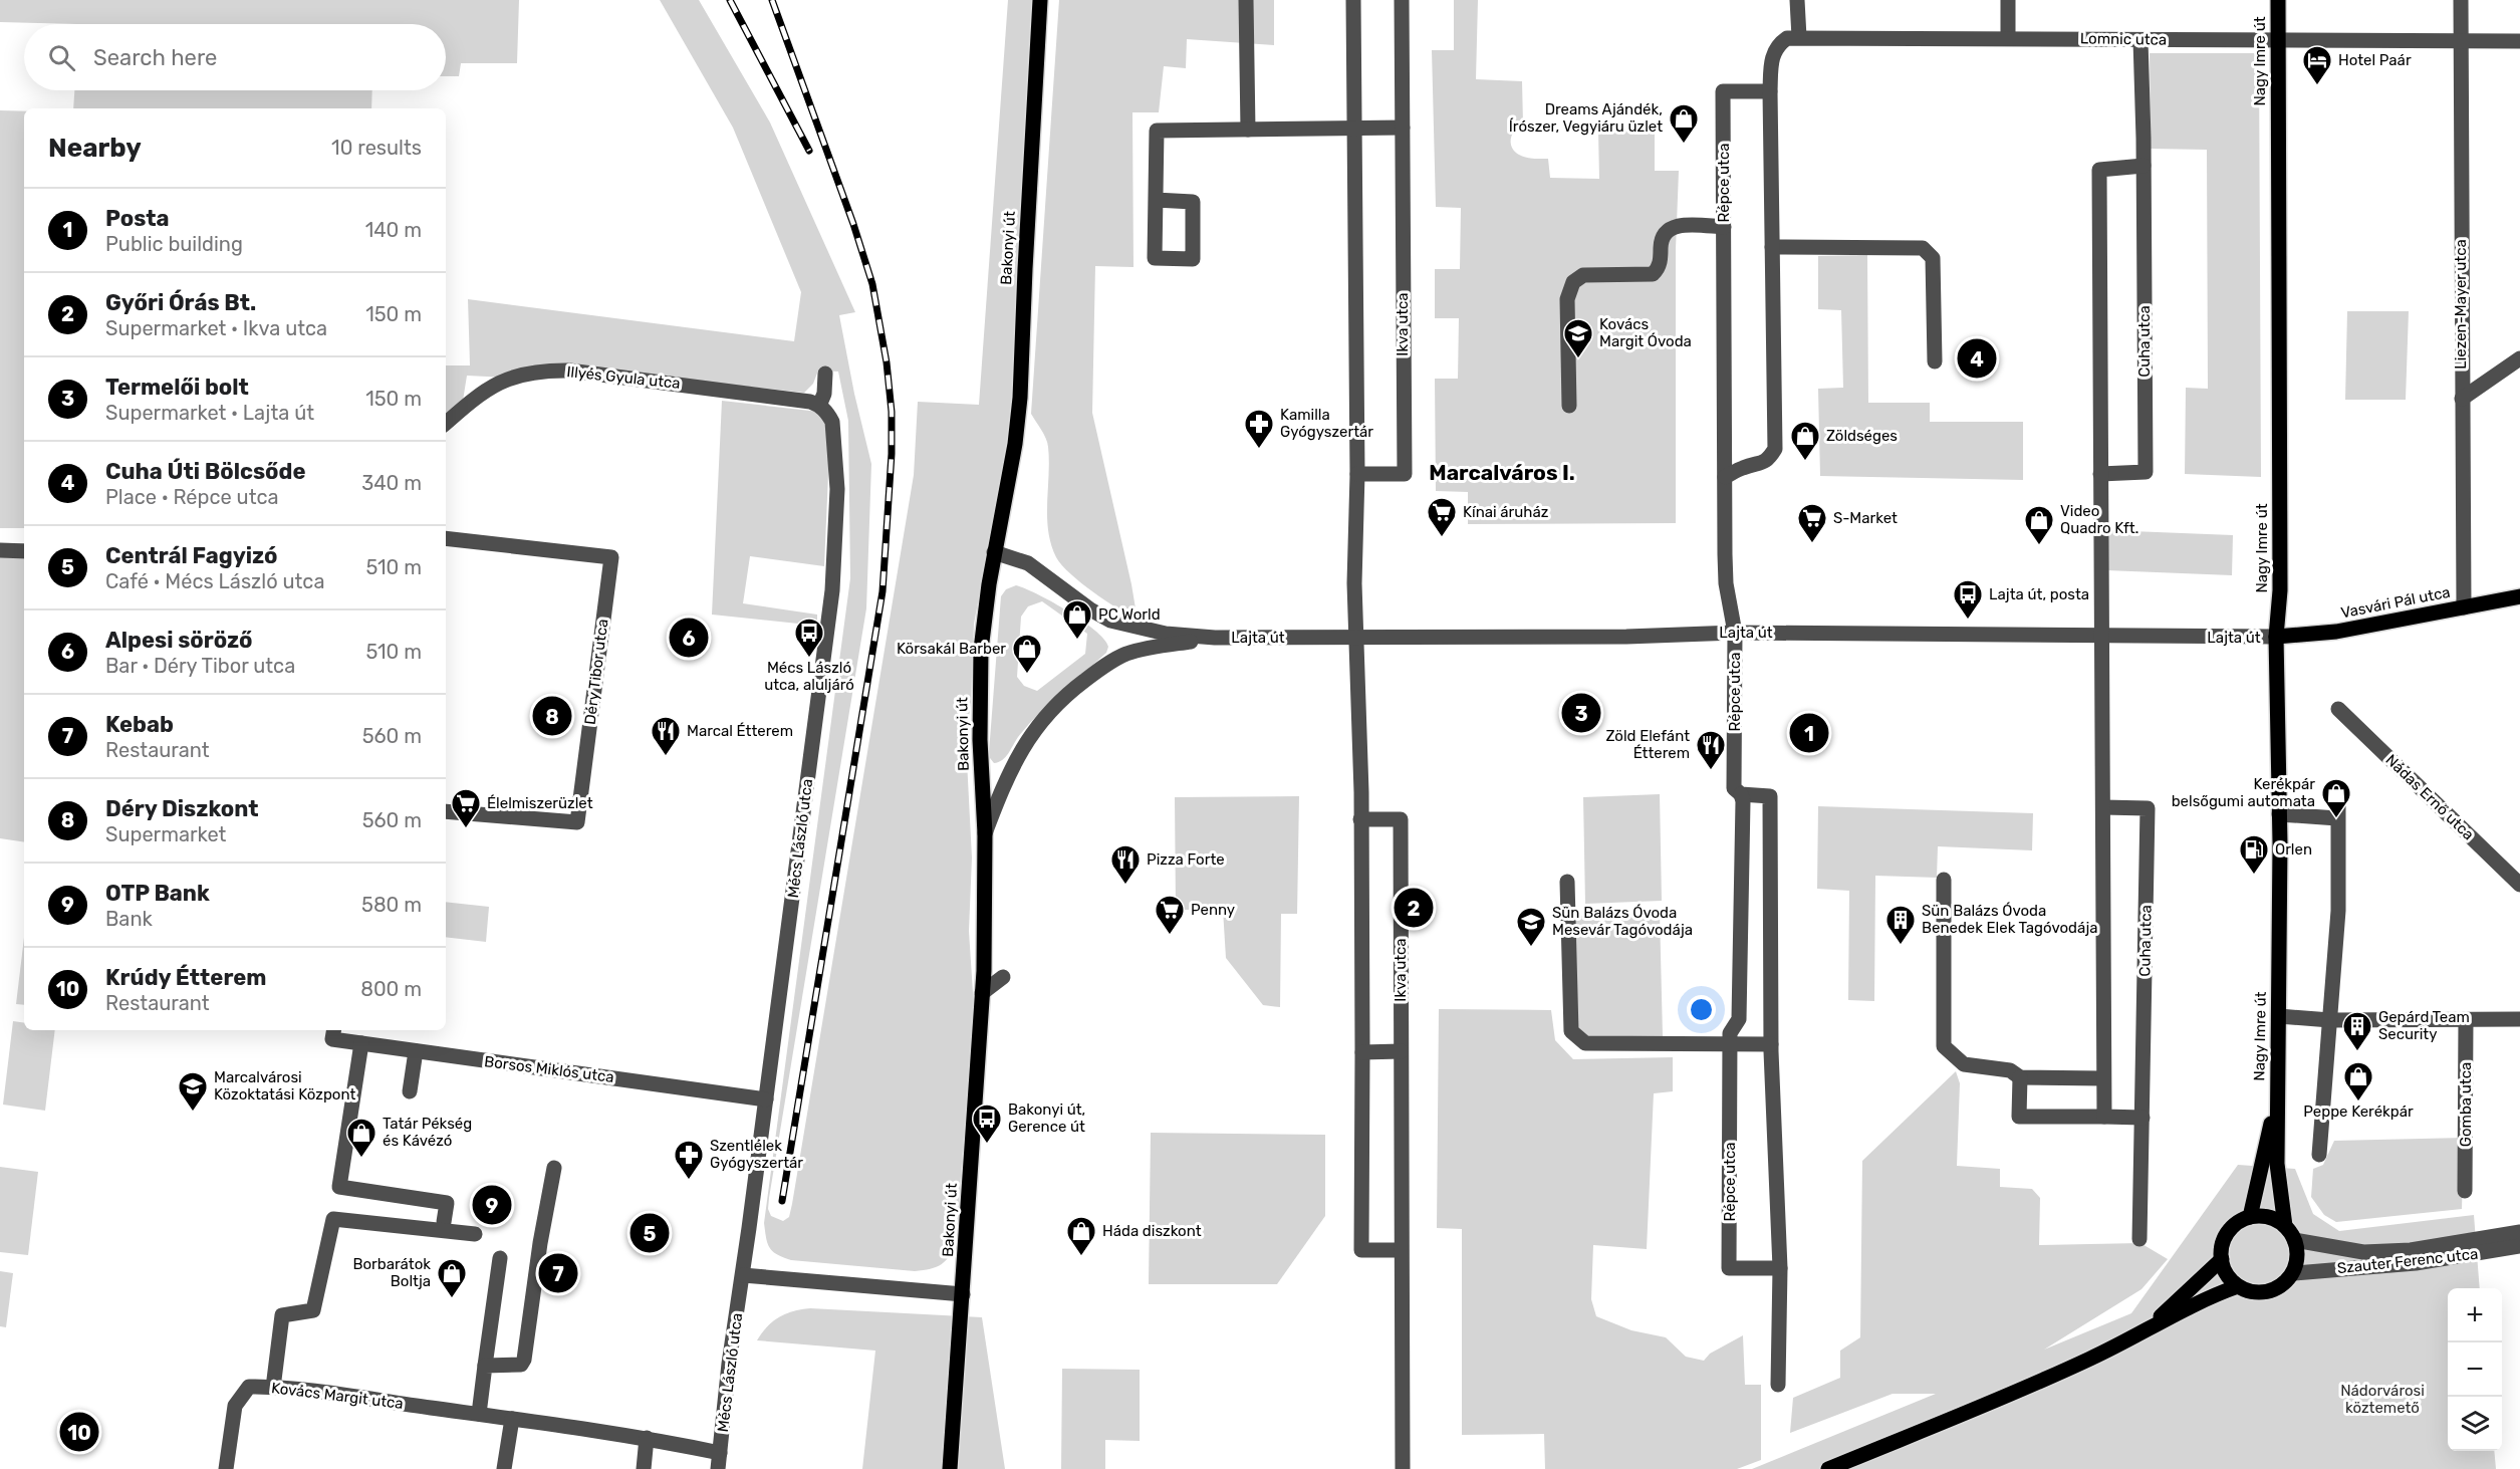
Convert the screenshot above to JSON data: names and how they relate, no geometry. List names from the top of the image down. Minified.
{"streets":{"main road":["Nagy Imre út","Bakonyi út","Vasvári Pál utca"],"street":["Lomnic utca","Répce utca","Liezen-Mayer utca","Ikva utca","Cuha utca","Illyés Gyula utca","Lajta út","Déry Tibor utca","Nádas Ernő utca","Mécs László utca","Borsos Miklós utca","Gomba utca","Szauter Ferenc utca","Kovács Margit utca"]},"crossings":[["Lomnic utca","Nagy Imre út"],["Lomnic utca","Répce utca"],["Lomnic utca","Liezen-Mayer utca"],["Lomnic utca","Cuha utca"],["Nagy Imre út","Vasvári Pál utca"],["Nagy Imre út","Lajta út"],["Nagy Imre út","Szauter Ferenc utca"],["Répce utca","Lajta út"],["Bakonyi út","Lajta út"],["Liezen-Mayer utca","Vasvári Pál utca"],["Illyés Gyula utca","Mécs László utca"],["Vasvári Pál utca","Lajta út"],["Mécs László utca","Borsos Miklós utca"],["Mécs László utca","Kovács Margit utca"]],"districts":["Marcalváros I."],"parks":["Nádorvárosi köztemető"],"places":{"hotel":["Hotel Paár"],"shop":["Dreams Ajándék, Írószer, Vegyiáru üzlet","Zöldséges","Video Quadro Kft.","PC World","Körsakál Barber","Kerékpár belsőgumi automata","Peppe Kerékpár","Tatár Pékség és Kávézó","Háda diszkont","Borbarátok Boltja"],"school or university":["Kovács Margit Óvoda","Sün Balázs Óvoda Mesevár Tagóvodája","Marcalvárosi Közoktatási Központ"],"pharmacy":["Kamilla Gyógyszertár","Szentlélek Gyógyszertár"],"supermarket":["Kínai áruház","S-Market","Élelmiszerüzlet","Penny"],"bus stop":["Lajta út, posta","Mécs László utca, aluljáró","Bakonyi út, Gerence út"],"restaurant":["Marcal Étterem","Zöld Elefánt Étterem","Pizza Forte"],"fuel station":["Orlen"],"building":["Sün Balázs Óvoda Benedek Elek Tagóvodája","Gepárd Team Security"]},"page":{"search":"Search here","heading":["Nearby","10 results"],"list":[{"mark":"1","name":"Posta","note":"Public building","value":"140 m"},{"mark":"2","name":"Győri Órás Bt.","note":"Supermarket · Ikva utca","value":"150 m"},{"mark":"3","name":"Termelői bolt","note":"Supermarket · Lajta út","value":"150 m"},{"mark":"4","name":"Cuha Úti Bölcsőde","note":"Place · Répce utca","value":"340 m"},{"mark":"5","name":"Centrál Fagyizó","note":"Café · Mécs László utca","value":"510 m"},{"mark":"6","name":"Alpesi söröző","note":"Bar · Déry Tibor utca","value":"510 m"},{"mark":"7","name":"Kebab","note":"Restaurant","value":"560 m"},{"mark":"8","name":"Déry Diszkont","note":"Supermarket","value":"560 m"},{"mark":"9","name":"OTP Bank","note":"Bank","value":"580 m"},{"mark":"10","name":"Krúdy Étterem","note":"Restaurant","value":"800 m"}],"pins":["4","6","3","8","1","2","9","5","7","10"],"map_buttons":["+","−"]}}
